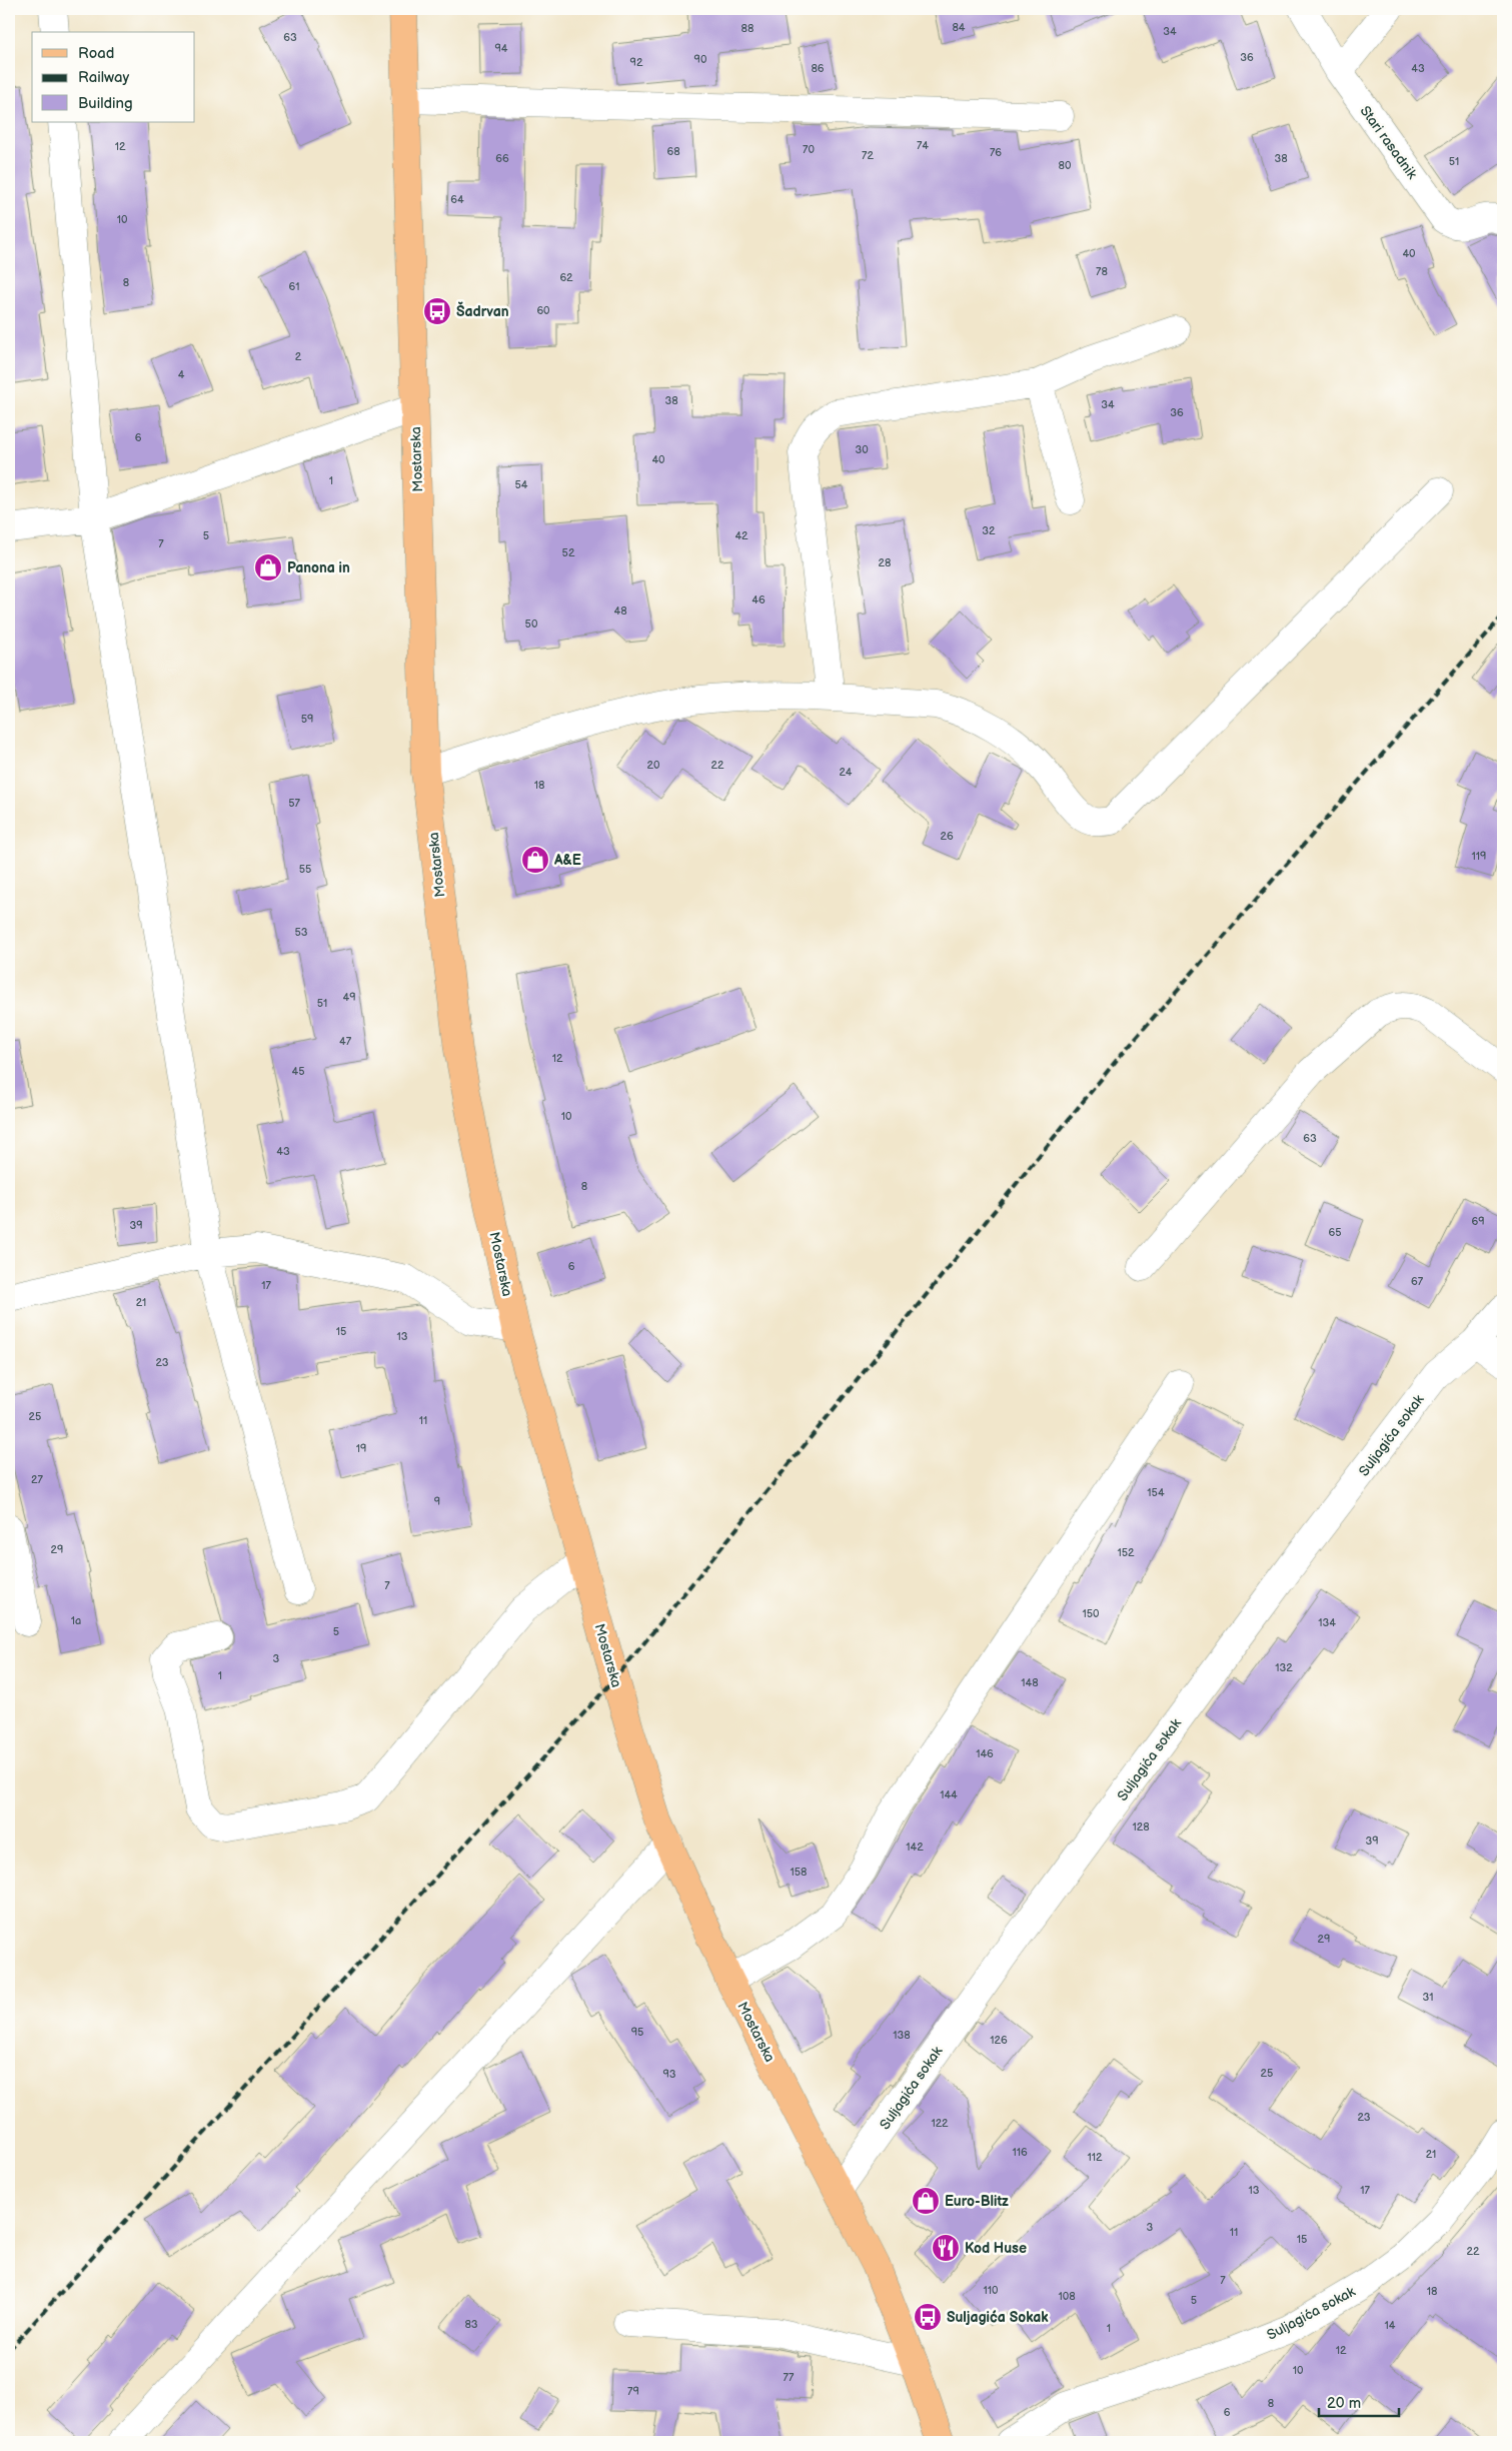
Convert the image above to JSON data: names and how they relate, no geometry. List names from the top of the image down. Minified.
{"streets":{"main road":["Mostarska"],"street":["Stari rasadnik","Suljagića sokak"]},"crossings":[["Mostarska","Suljagića sokak"]],"places":{"bus stop":["Šadrvan","Suljagića Sokak"],"shop":["Panona in","A&E","Euro-Blitz"],"restaurant":["Kod Huse"]},"house_numbers":["84","88","34","63","94","36","90","92","86","43","74","12","70","68","76","72","66","38","51","80","64","10","40","78","62","8","61","60","2","4","38","34","36","6","30","40","1","54","32","5","42","7","52","28","46","48","50","59","20","22","24","18","57","26","119","55","53","49","51","47","12","45","10","63","43","8","69","39","65","6","67","17","21","15","13","23","25","11","19","27","154","9","29","152","7","150","1a","134","5","3","132","1","148","146","144","128","39","142","158","29","31","95","138","126","25","93","23","122","116","21","112","13","17","3","11","15","22","7","110","18","108","5","83","14","1","12","10","77","79","8","6"],"legend":["Road","Railway","Building"],"scale_bar":"20 m"}
